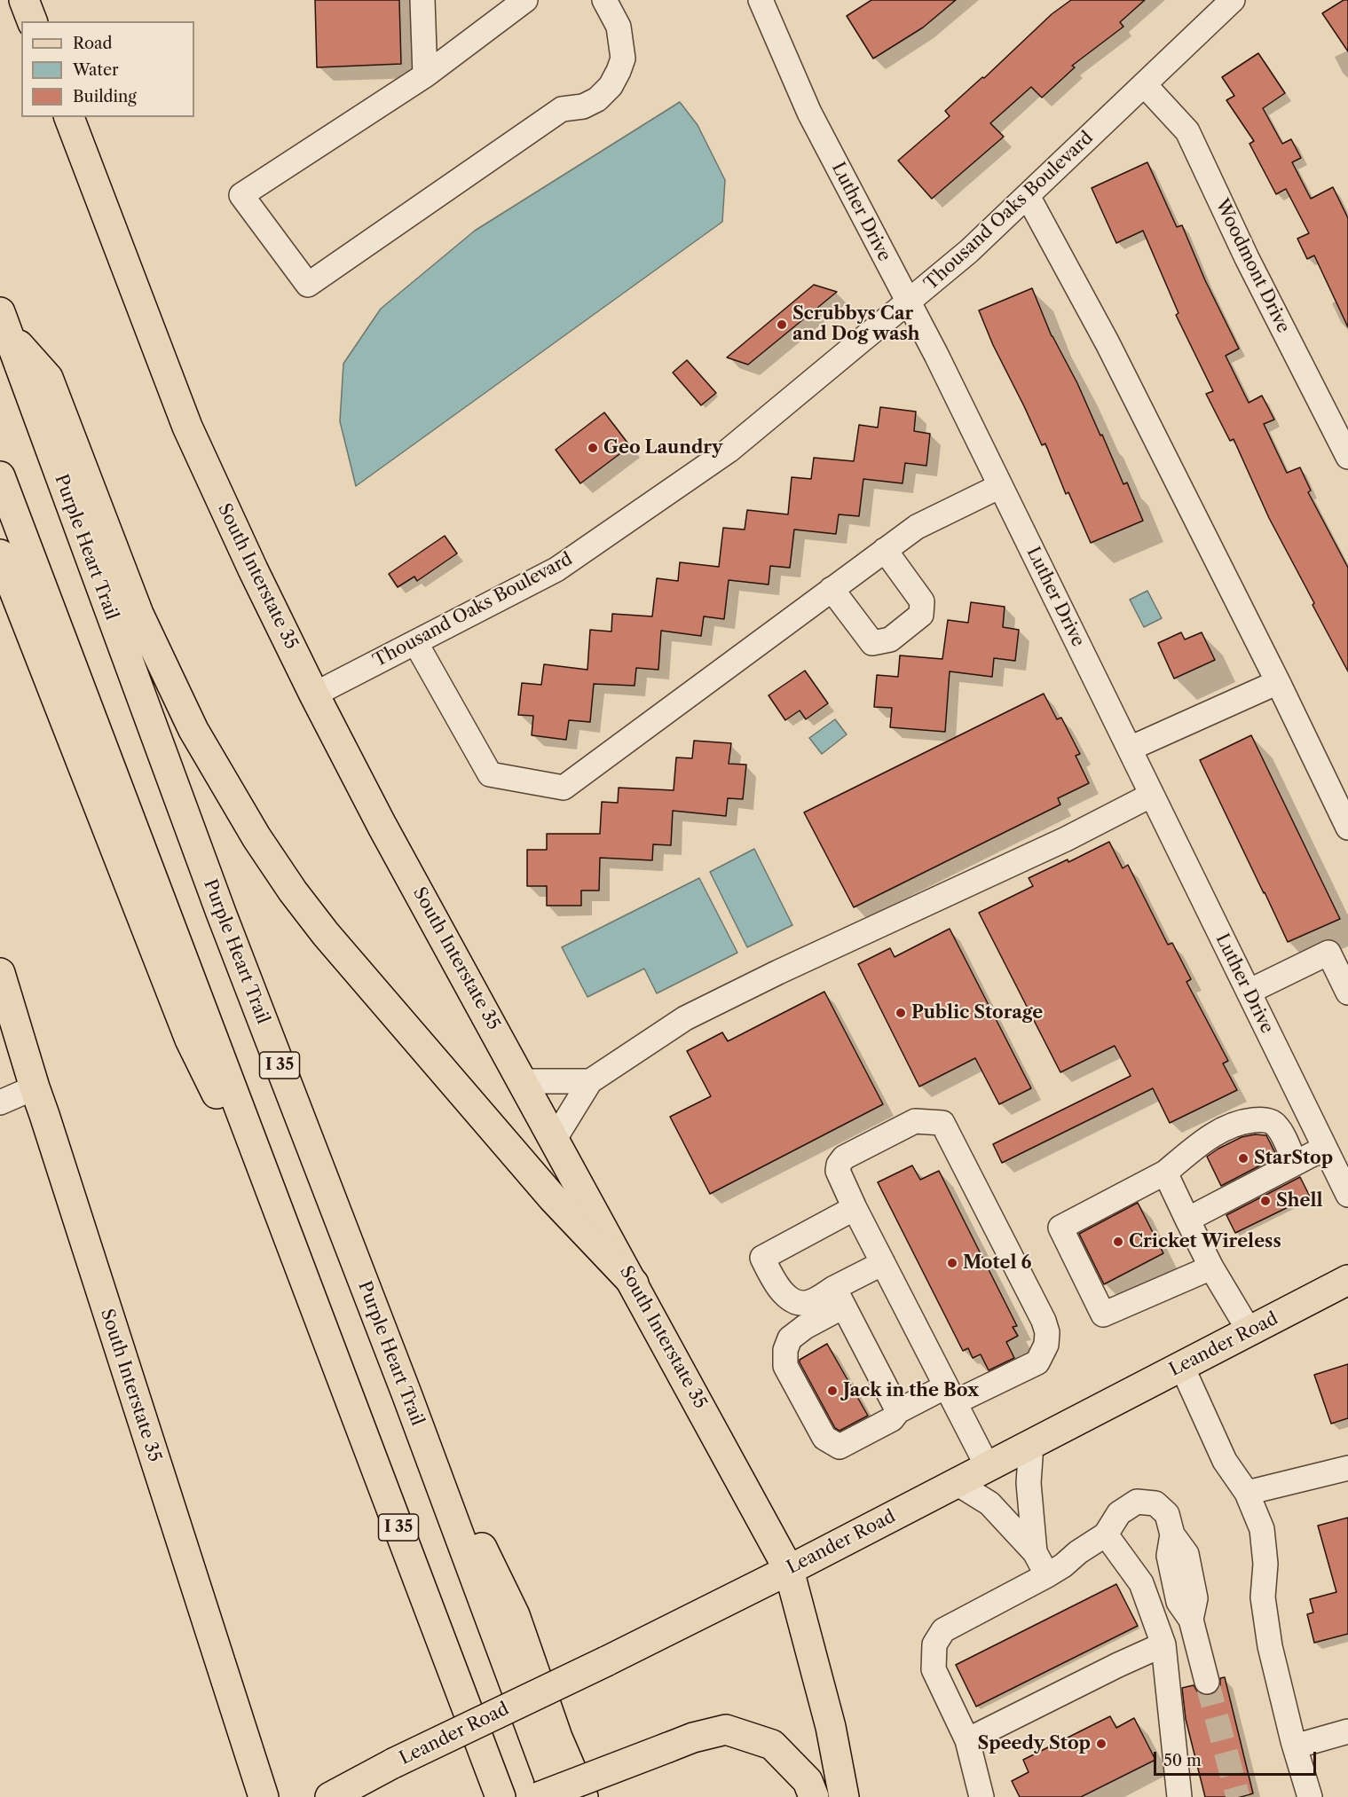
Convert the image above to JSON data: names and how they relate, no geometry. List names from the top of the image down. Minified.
{"streets":{"main road":["Purple Heart Trail","South Interstate 35","I 35","Leander Road"],"street":["Thousand Oaks Boulevard","Luther Drive","Woodmont Drive"]},"crossings":[["Thousand Oaks Boulevard","Luther Drive"],["Thousand Oaks Boulevard","Woodmont Drive"],["Thousand Oaks Boulevard","South Interstate 35"],["South Interstate 35","Leander Road"]],"places":["Scrubbys Car and Dog wash","Geo Laundry","Public Storage","StarStop","Shell","Cricket Wireless","Motel 6","Jack in the Box","Speedy Stop"],"legend":["Road","Water","Building"],"scale_bar":"50 m"}
